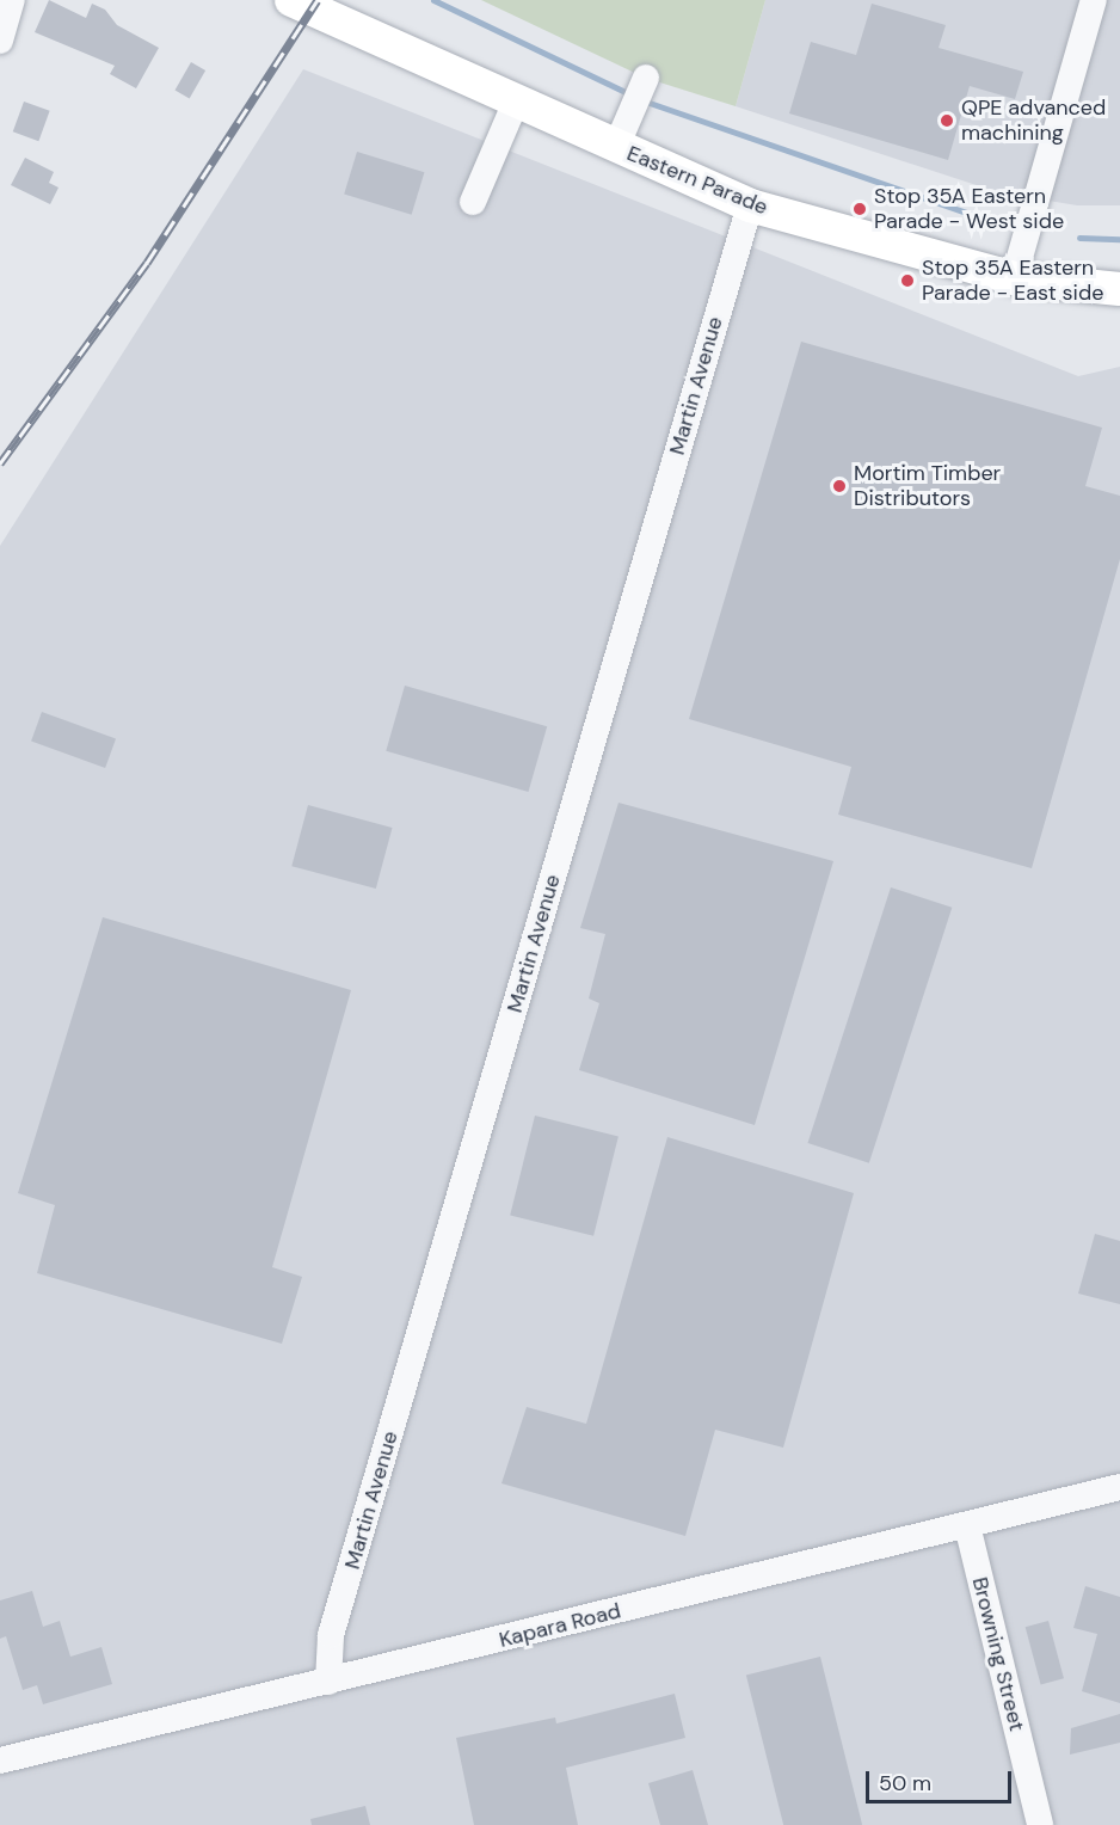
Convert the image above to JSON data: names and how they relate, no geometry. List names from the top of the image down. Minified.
{"streets":{"main road":["Eastern Parade"],"street":["Martin Avenue","Kapara Road","Browning Street"]},"crossings":[["Eastern Parade","Martin Avenue"],["Martin Avenue","Kapara Road"],["Kapara Road","Browning Street"]],"places":["QPE advanced machining","Stop 35A Eastern Parade - West side","Stop 35A Eastern Parade - East side","Mortim Timber Distributors"],"scale_bar":"50 m"}
